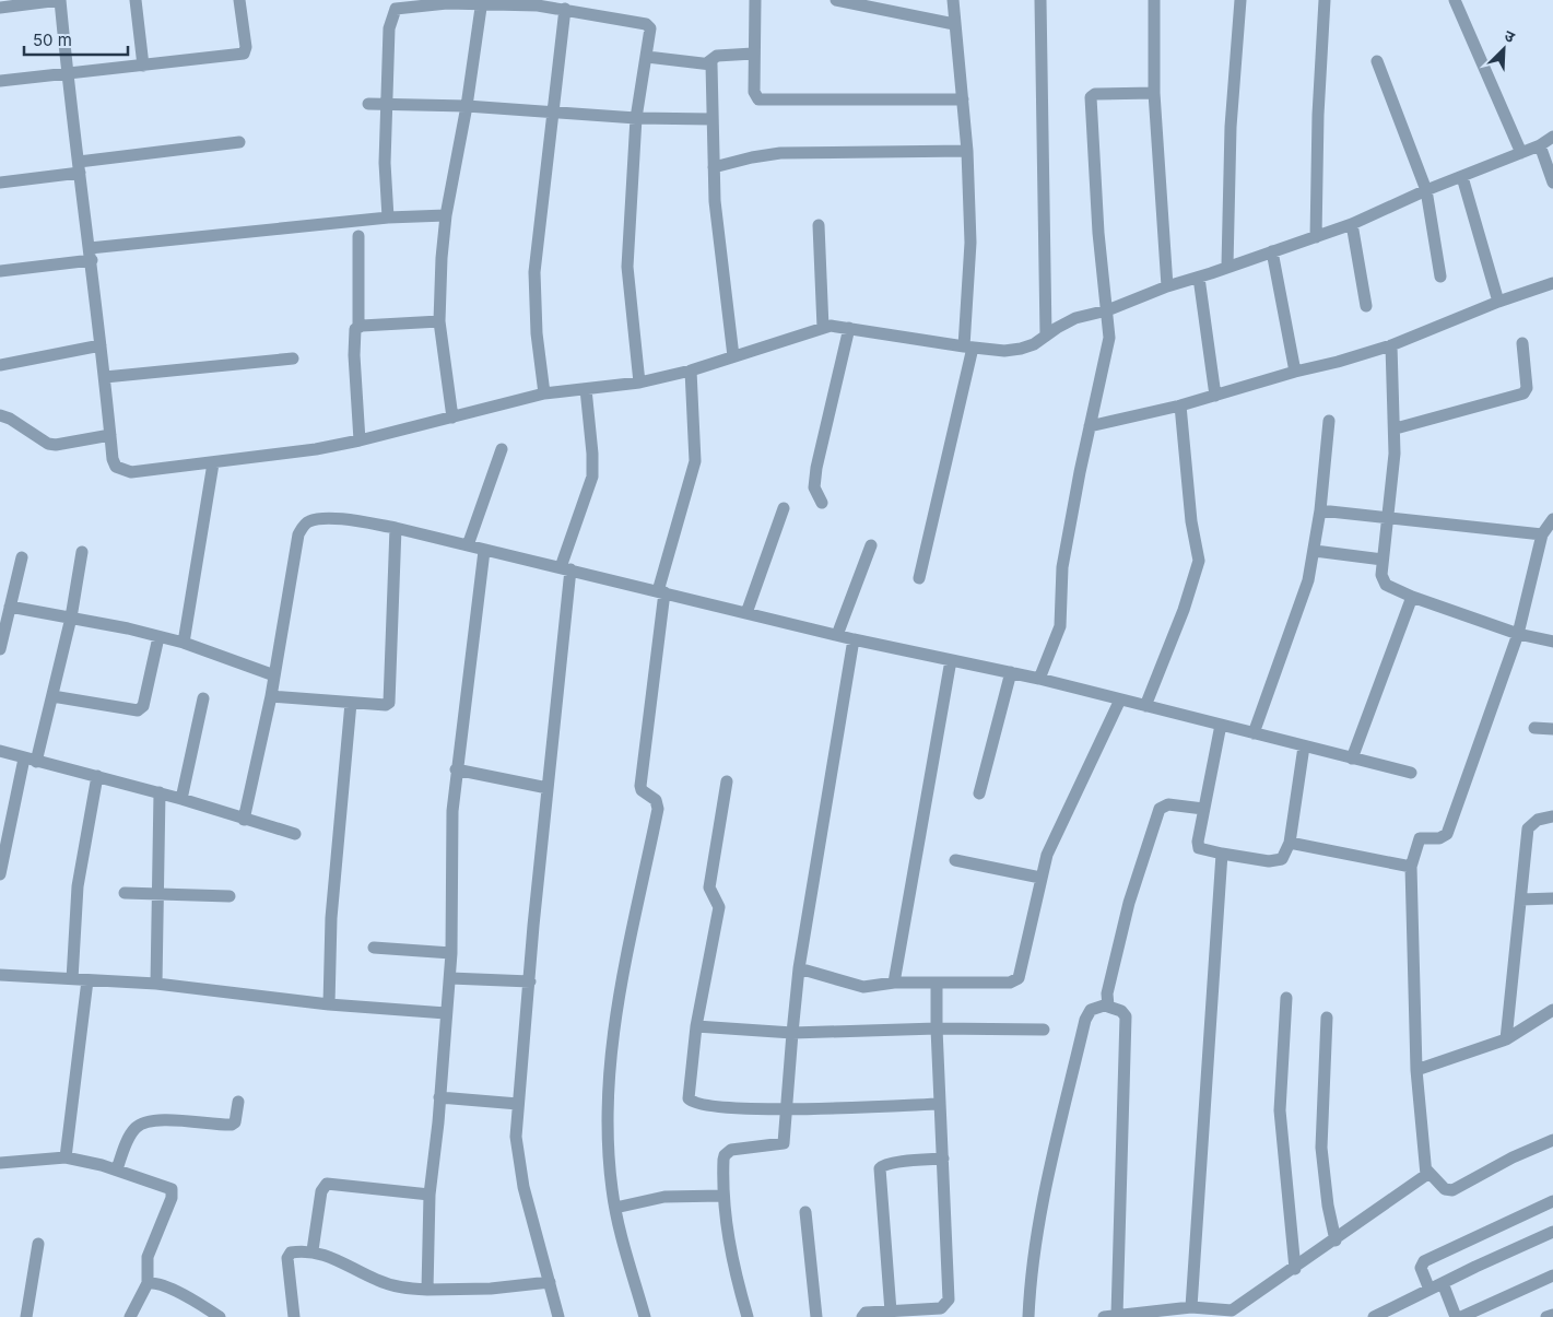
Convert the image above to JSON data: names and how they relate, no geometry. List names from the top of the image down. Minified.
{"scale_bar":"50 m","north":"top right"}
